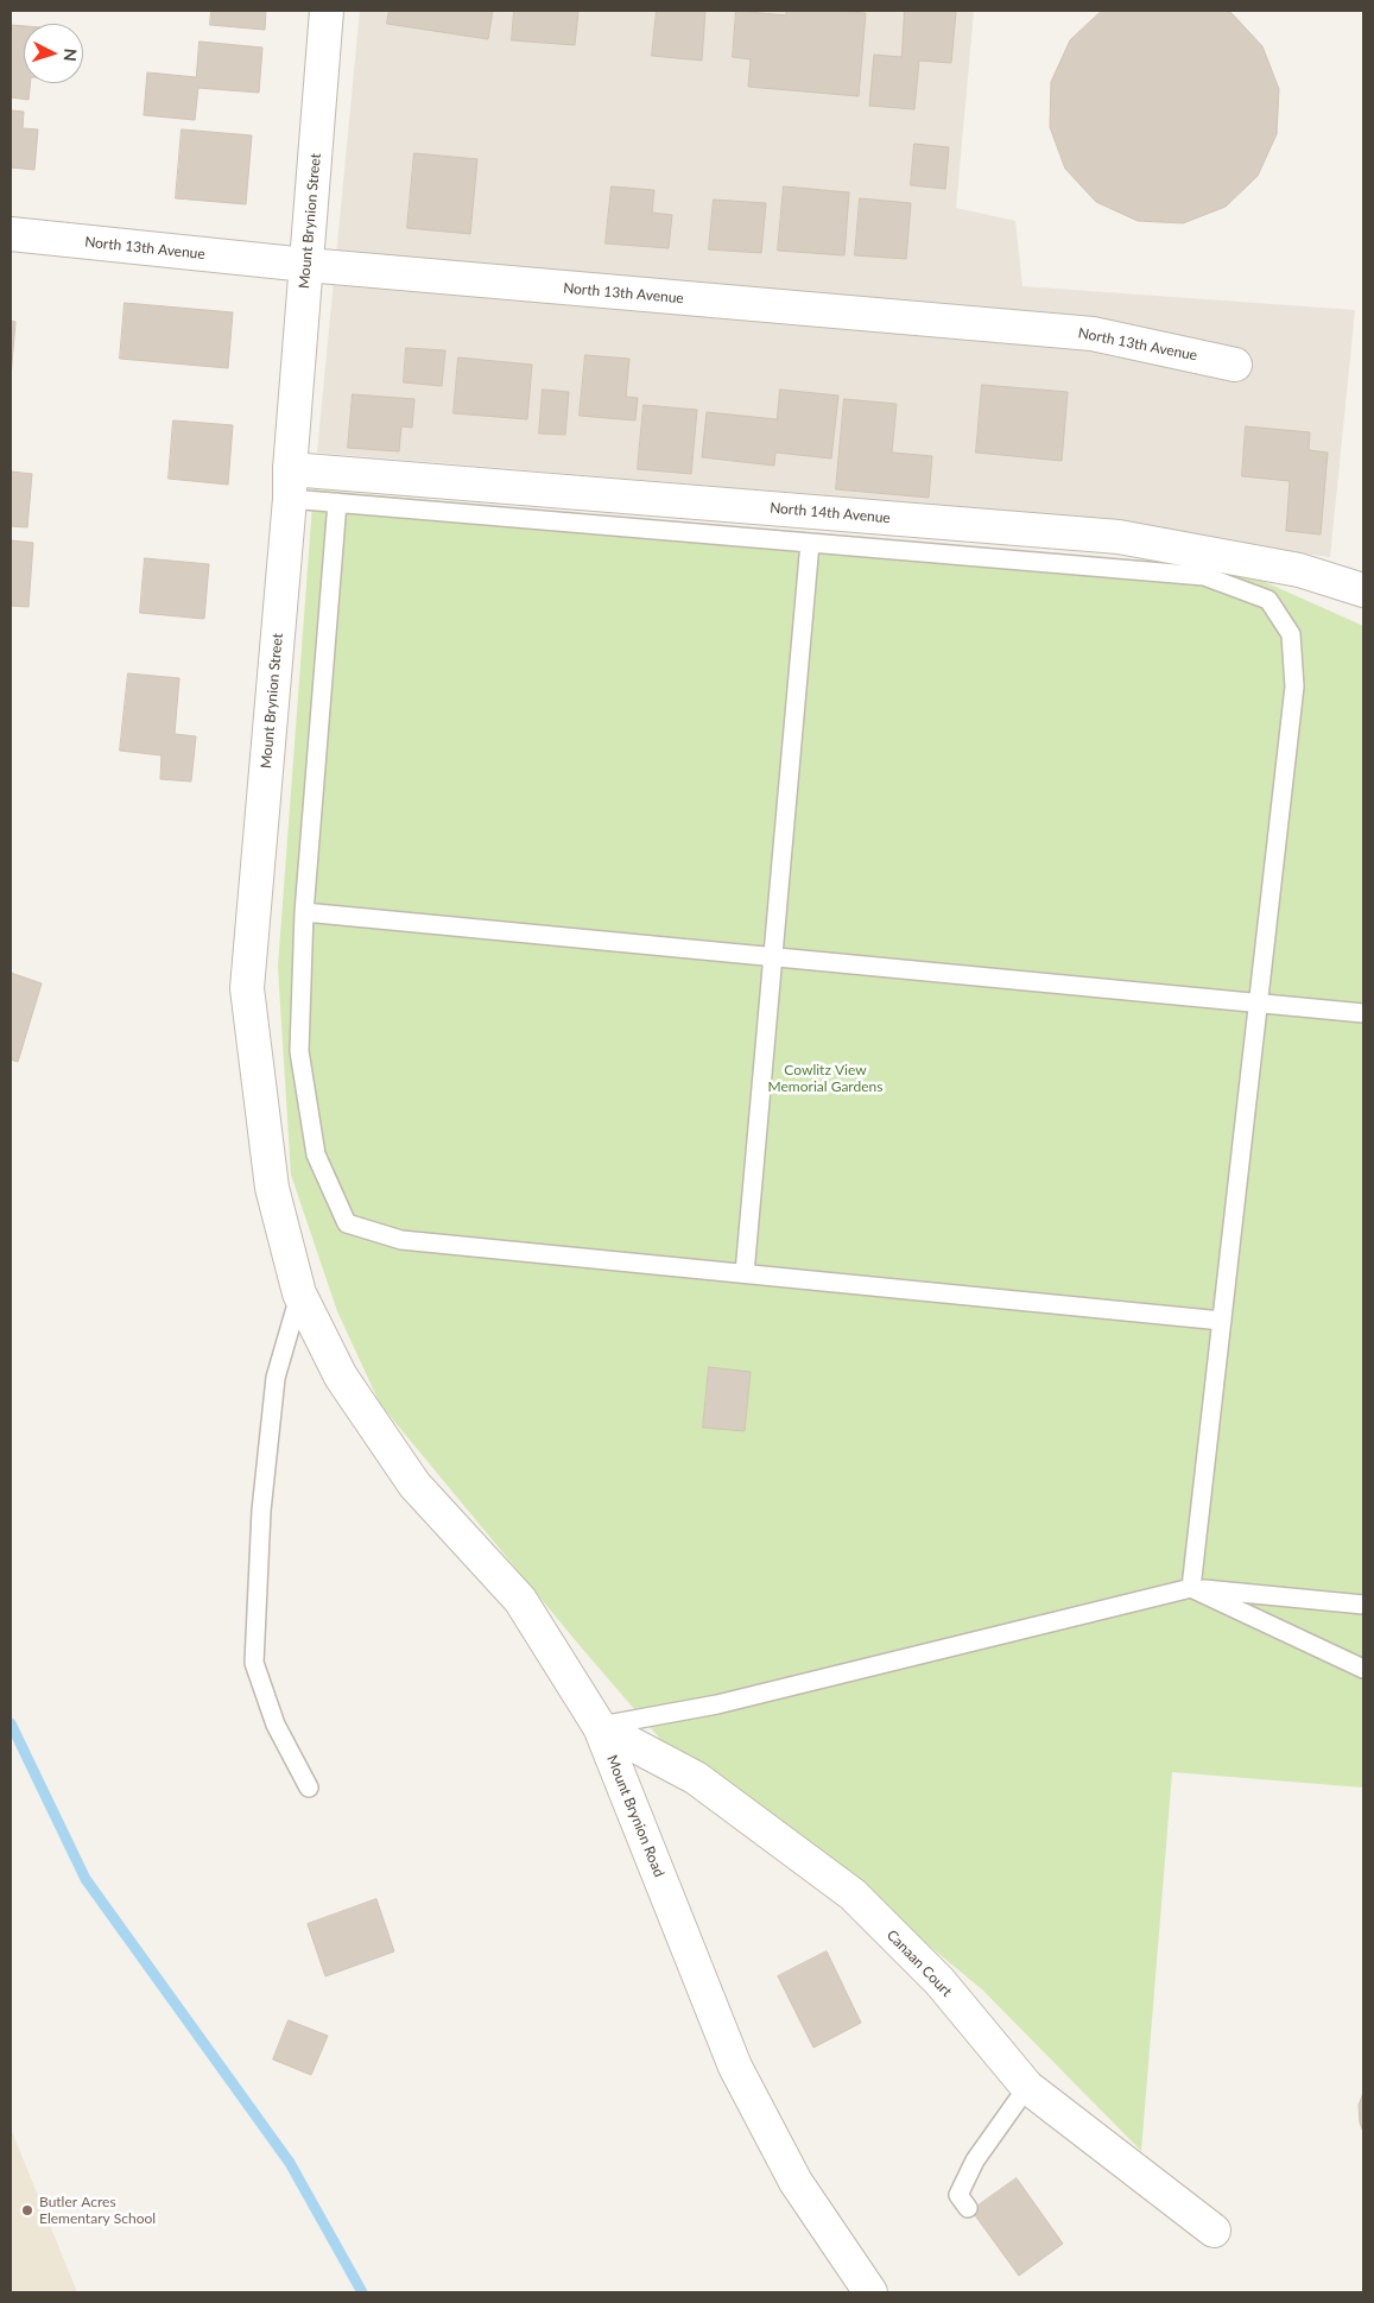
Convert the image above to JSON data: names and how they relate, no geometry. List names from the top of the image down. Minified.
{"streets":{"street":["Mount Brynion Street","North 13th Avenue","North 14th Avenue","Mount Brynion Road","Canaan Court"]},"crossings":[["Mount Brynion Street","North 13th Avenue"],["Mount Brynion Street","North 14th Avenue"],["Mount Brynion Street","Mount Brynion Road"],["Mount Brynion Road","Canaan Court"]],"parks":["Cowlitz View Memorial Gardens"],"places":["Butler Acres Elementary School"],"north":"right"}
